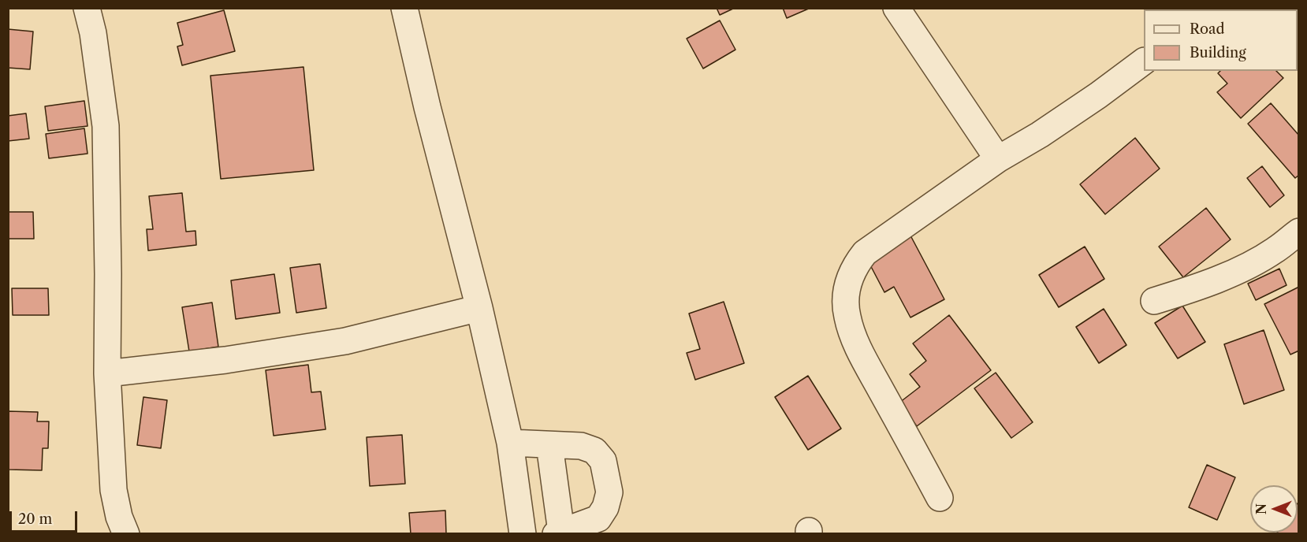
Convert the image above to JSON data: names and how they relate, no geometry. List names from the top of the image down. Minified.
{"legend":["Road","Building"],"scale_bar":"20 m","north":"left"}
